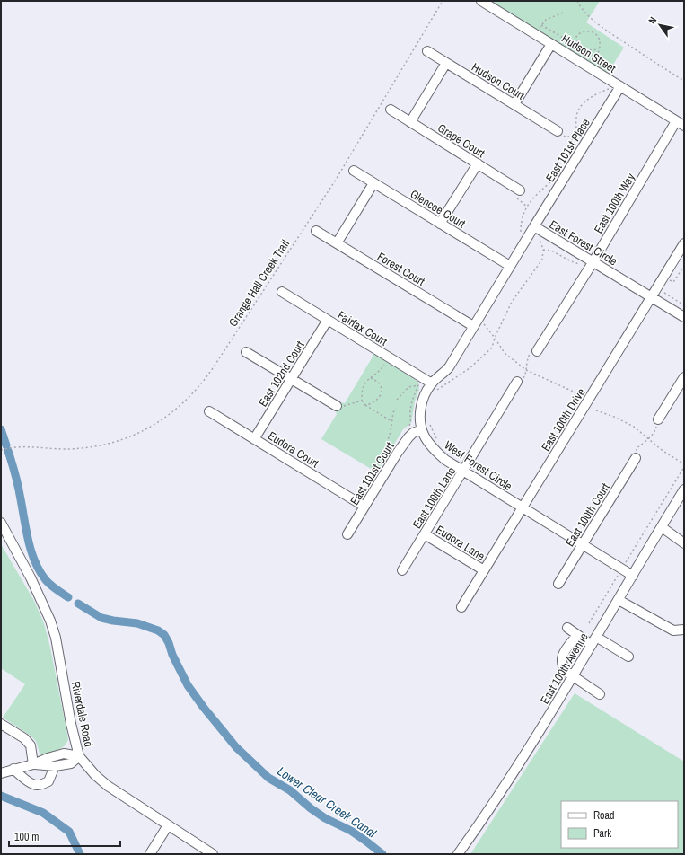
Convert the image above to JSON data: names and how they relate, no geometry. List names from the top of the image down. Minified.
{"streets":{"street":["Hudson Street","Hudson Court","Grape Court","East 101st Place","East 100th Way","Glencoe Court","East Forest Circle","Forest Court","Fairfax Court","East 102nd Court","East 100th Drive","Eudora Court","West Forest Circle","East 101st Court","East 100th Lane","East 100th Court","Eudora Lane","East 100th Avenue","Riverdale Road"],"path":["Grange Hall Creek Trail"]},"crossings":[["Hudson Street","East 101st Place"],["Hudson Street","East 100th Way"],["East 101st Place","East Forest Circle"],["East 100th Way","East Forest Circle"],["Glencoe Court","East Forest Circle"],["East Forest Circle","Forest Court"],["East Forest Circle","East 100th Drive"],["East Forest Circle","West Forest Circle"],["Forest Court","West Forest Circle"],["Fairfax Court","East 102nd Court"],["Fairfax Court","West Forest Circle"],["East 102nd Court","Eudora Court"],["East 100th Drive","West Forest Circle"],["East 100th Drive","Eudora Lane"],["Eudora Court","East 101st Court"],["West Forest Circle","East 101st Court"],["West Forest Circle","East 100th Lane"],["West Forest Circle","East 100th Court"],["West Forest Circle","East 100th Avenue"],["East 100th Lane","Eudora Lane"]],"water":["Lower Clear Creek Canal"],"legend":["Road","Park"],"scale_bar":"100 m","north":"top left"}
